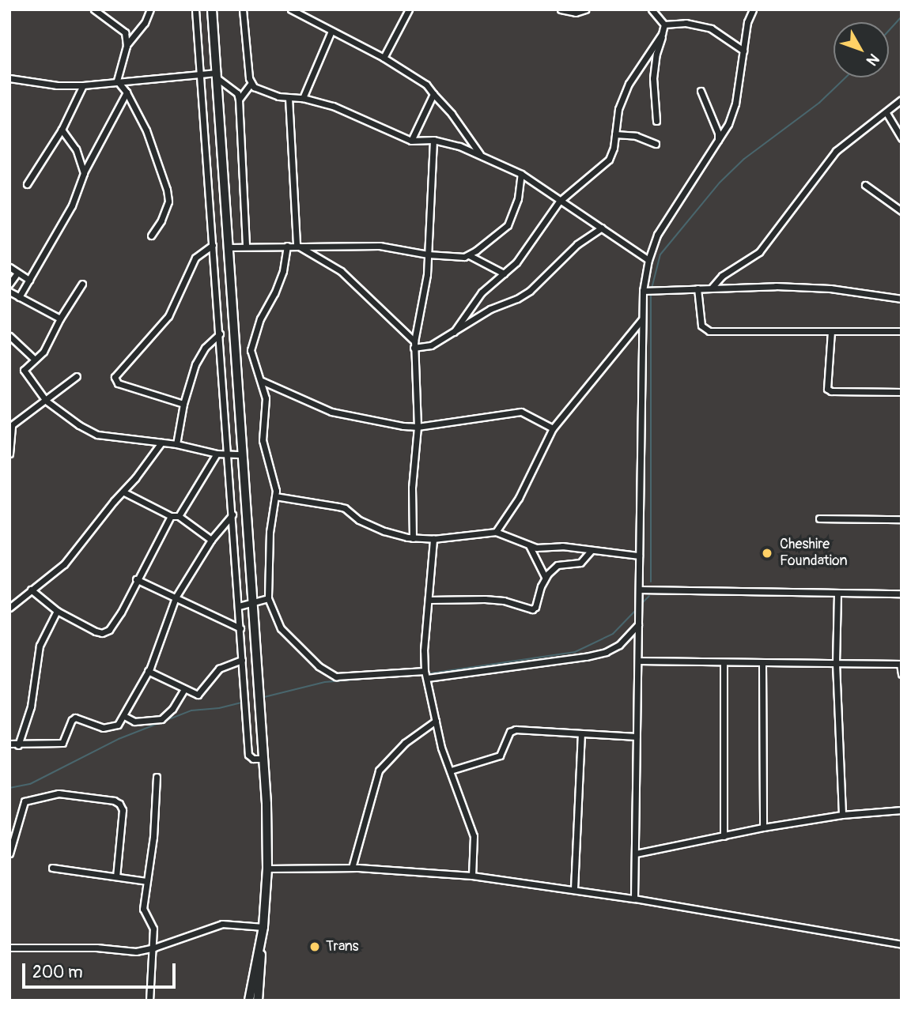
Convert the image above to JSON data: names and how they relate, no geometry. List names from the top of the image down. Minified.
{"places":["Cheshire Foundation","Trans"],"scale_bar":"200 m","north":"bottom right"}
